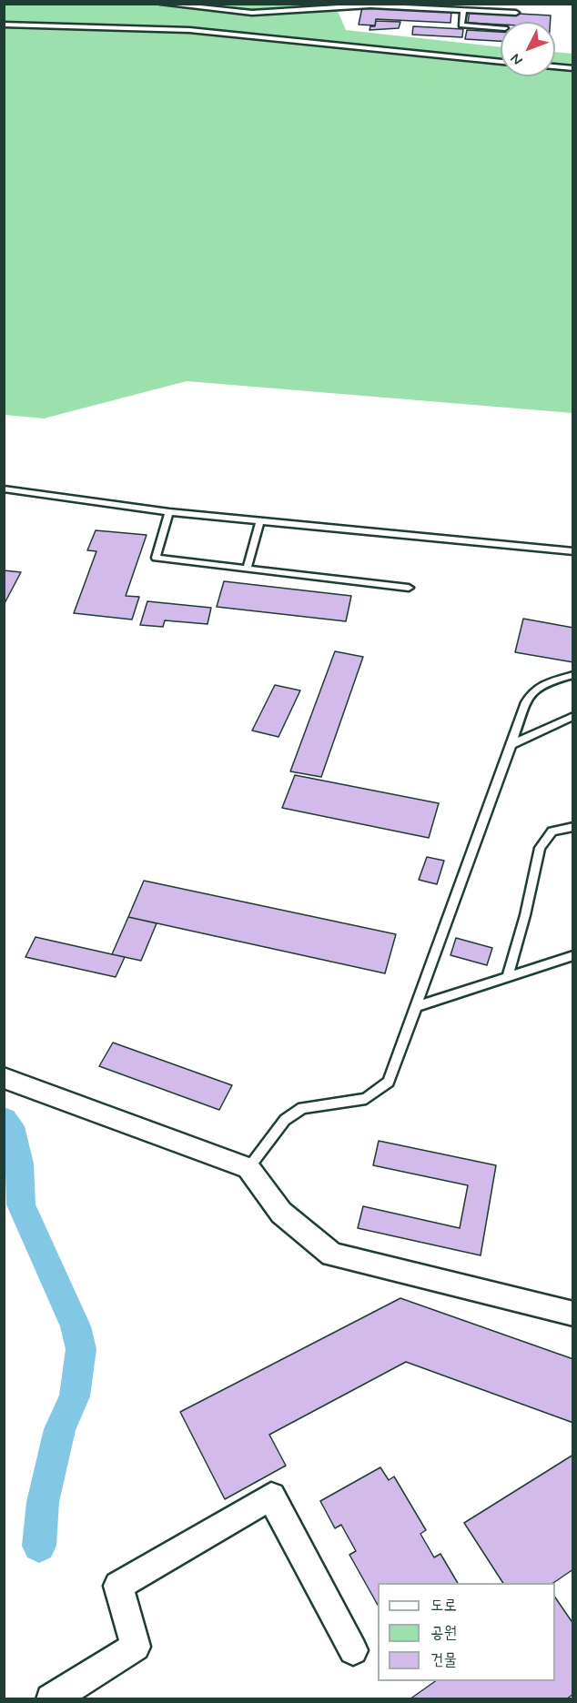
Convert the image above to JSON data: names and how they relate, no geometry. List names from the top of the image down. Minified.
{"legend":["도로","공원","건물"],"north":"bottom left"}
